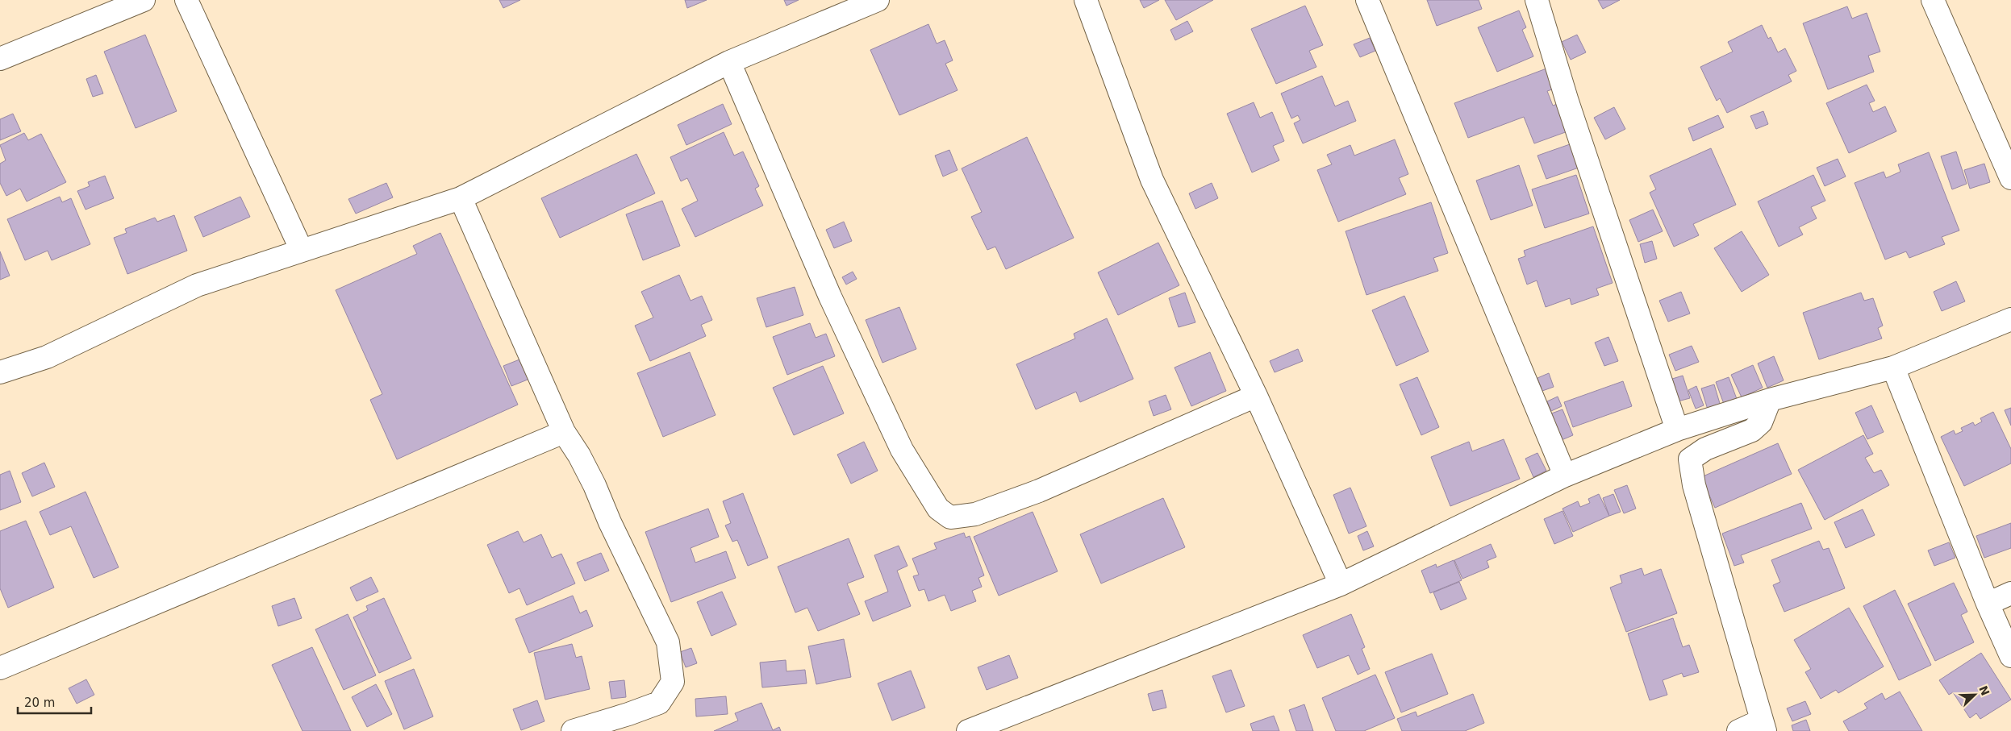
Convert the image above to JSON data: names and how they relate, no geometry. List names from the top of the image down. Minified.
{"scale_bar":"20 m","north":"top right"}
